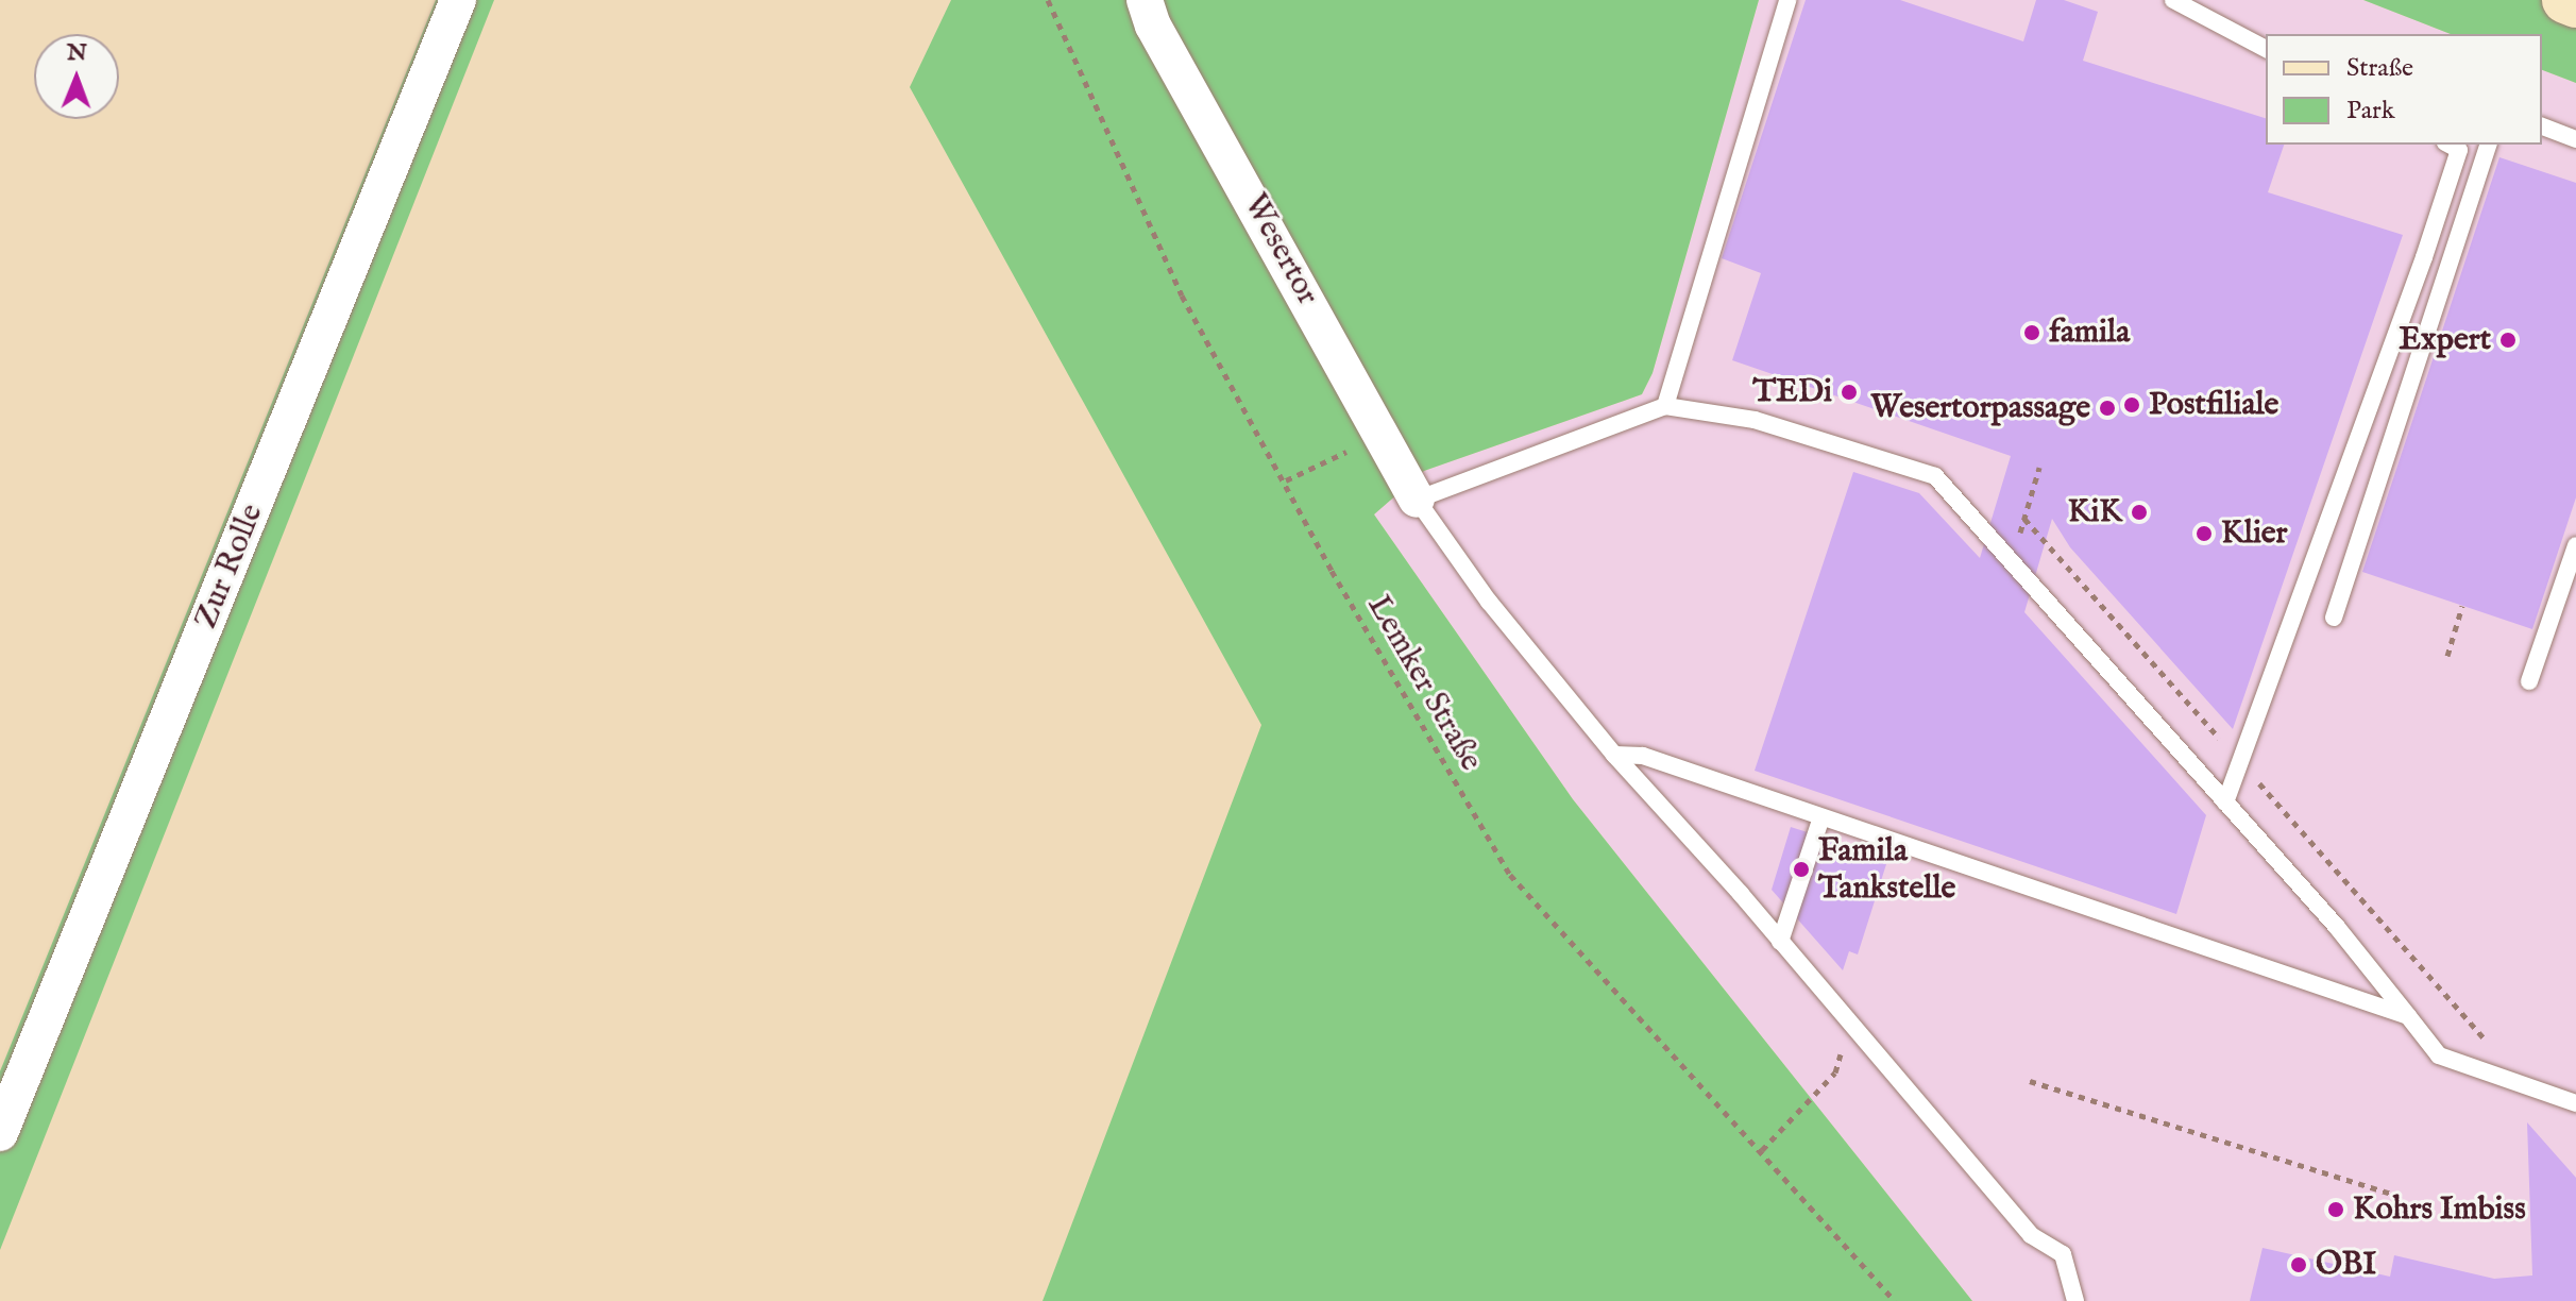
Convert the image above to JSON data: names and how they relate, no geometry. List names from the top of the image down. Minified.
{"streets":{"street":["Wesertor","Zur Rolle"],"path":["Lemker Straße"]},"places":["famila","Expert","TEDi","Postfiliale","Wesertorpassage","KiK","Klier","Famila Tankstelle","Kohrs Imbiss","OBI"],"legend":["Straße","Park"],"north":"top"}
